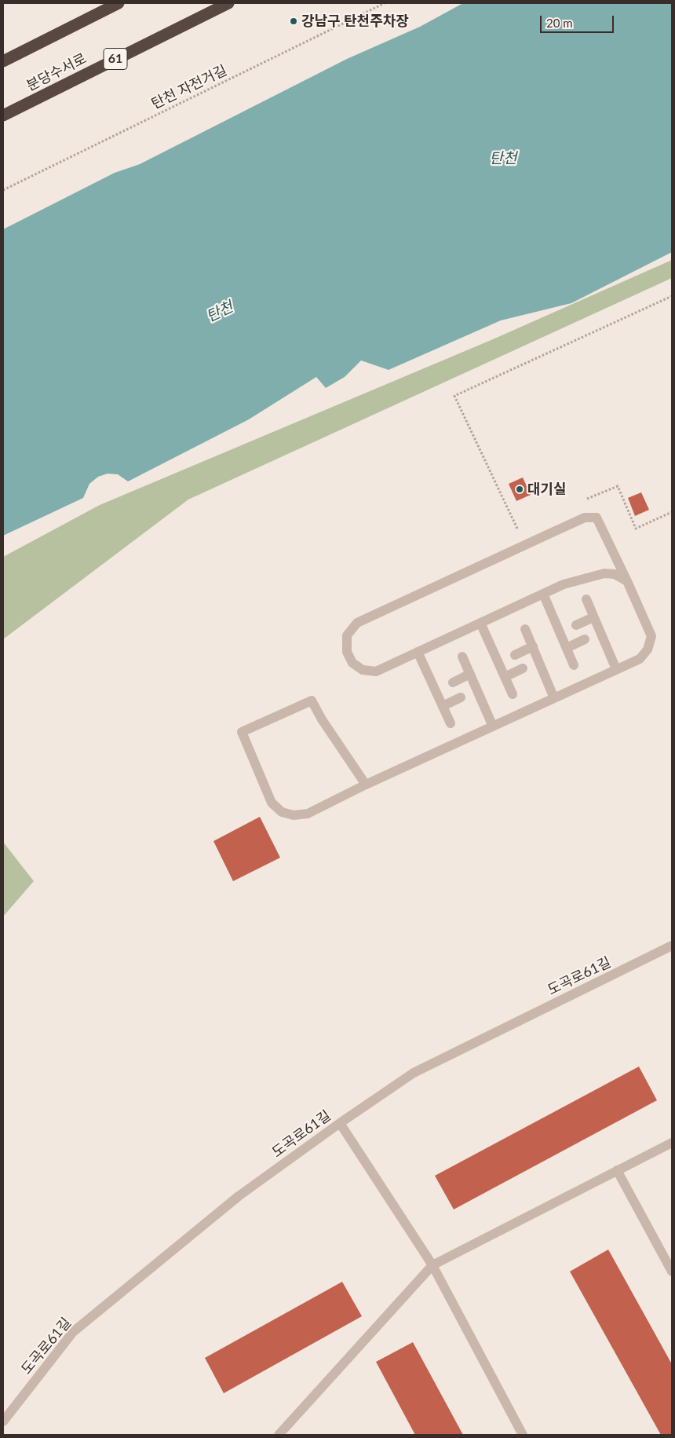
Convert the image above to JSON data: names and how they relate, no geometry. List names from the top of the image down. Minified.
{"streets":{"highway":["61","분당수서로"],"street":["도곡로61길"],"path":["탄천 자전거길"]},"water":["탄천"],"places":["강남구 탄천주차장","대기실"],"scale_bar":"20 m"}
